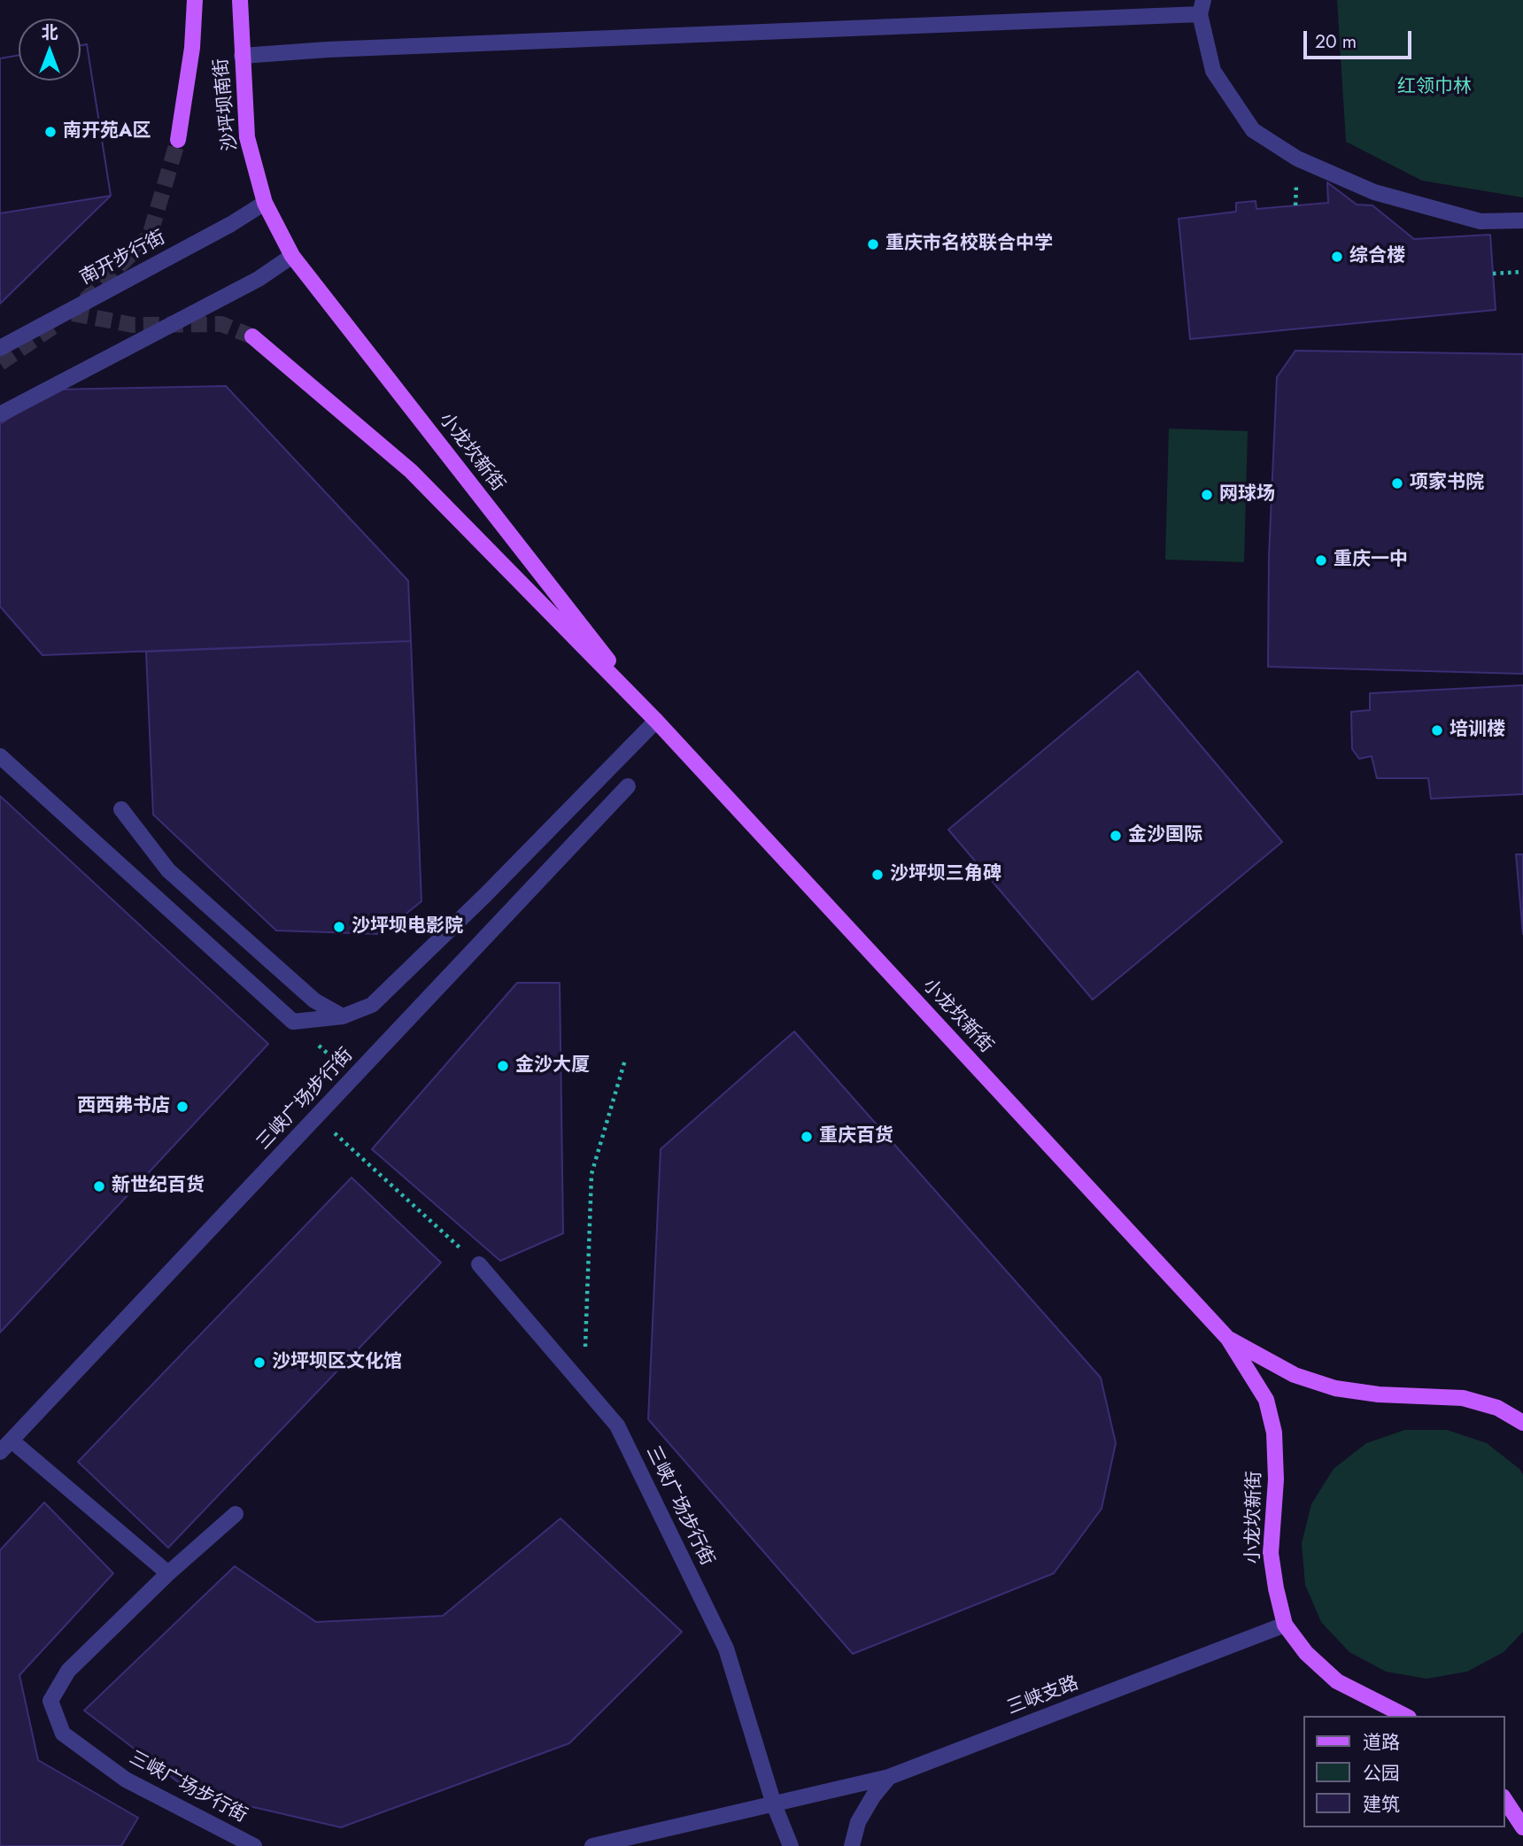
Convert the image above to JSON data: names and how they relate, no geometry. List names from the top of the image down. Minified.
{"streets":{"main road":["沙坪坝南街","小龙坎新街"],"street":["南开步行街","三峡广场步行街","三峡支路"]},"crossings":[["沙坪坝南街","南开步行街"],["沙坪坝南街","小龙坎新街"],["南开步行街","小龙坎新街"],["小龙坎新街","三峡支路"]],"parks":["红领巾林"],"places":["南开苑A区","重庆市名校联合中学","综合楼","项家书院","网球场","重庆一中","培训楼","金沙国际","沙坪坝三角碑","沙坪坝电影院","金沙大厦","西西弗书店","重庆百货","新世纪百货","沙坪坝区文化馆"],"legend":["道路","公园","建筑"],"scale_bar":"20 m","north":"top"}
